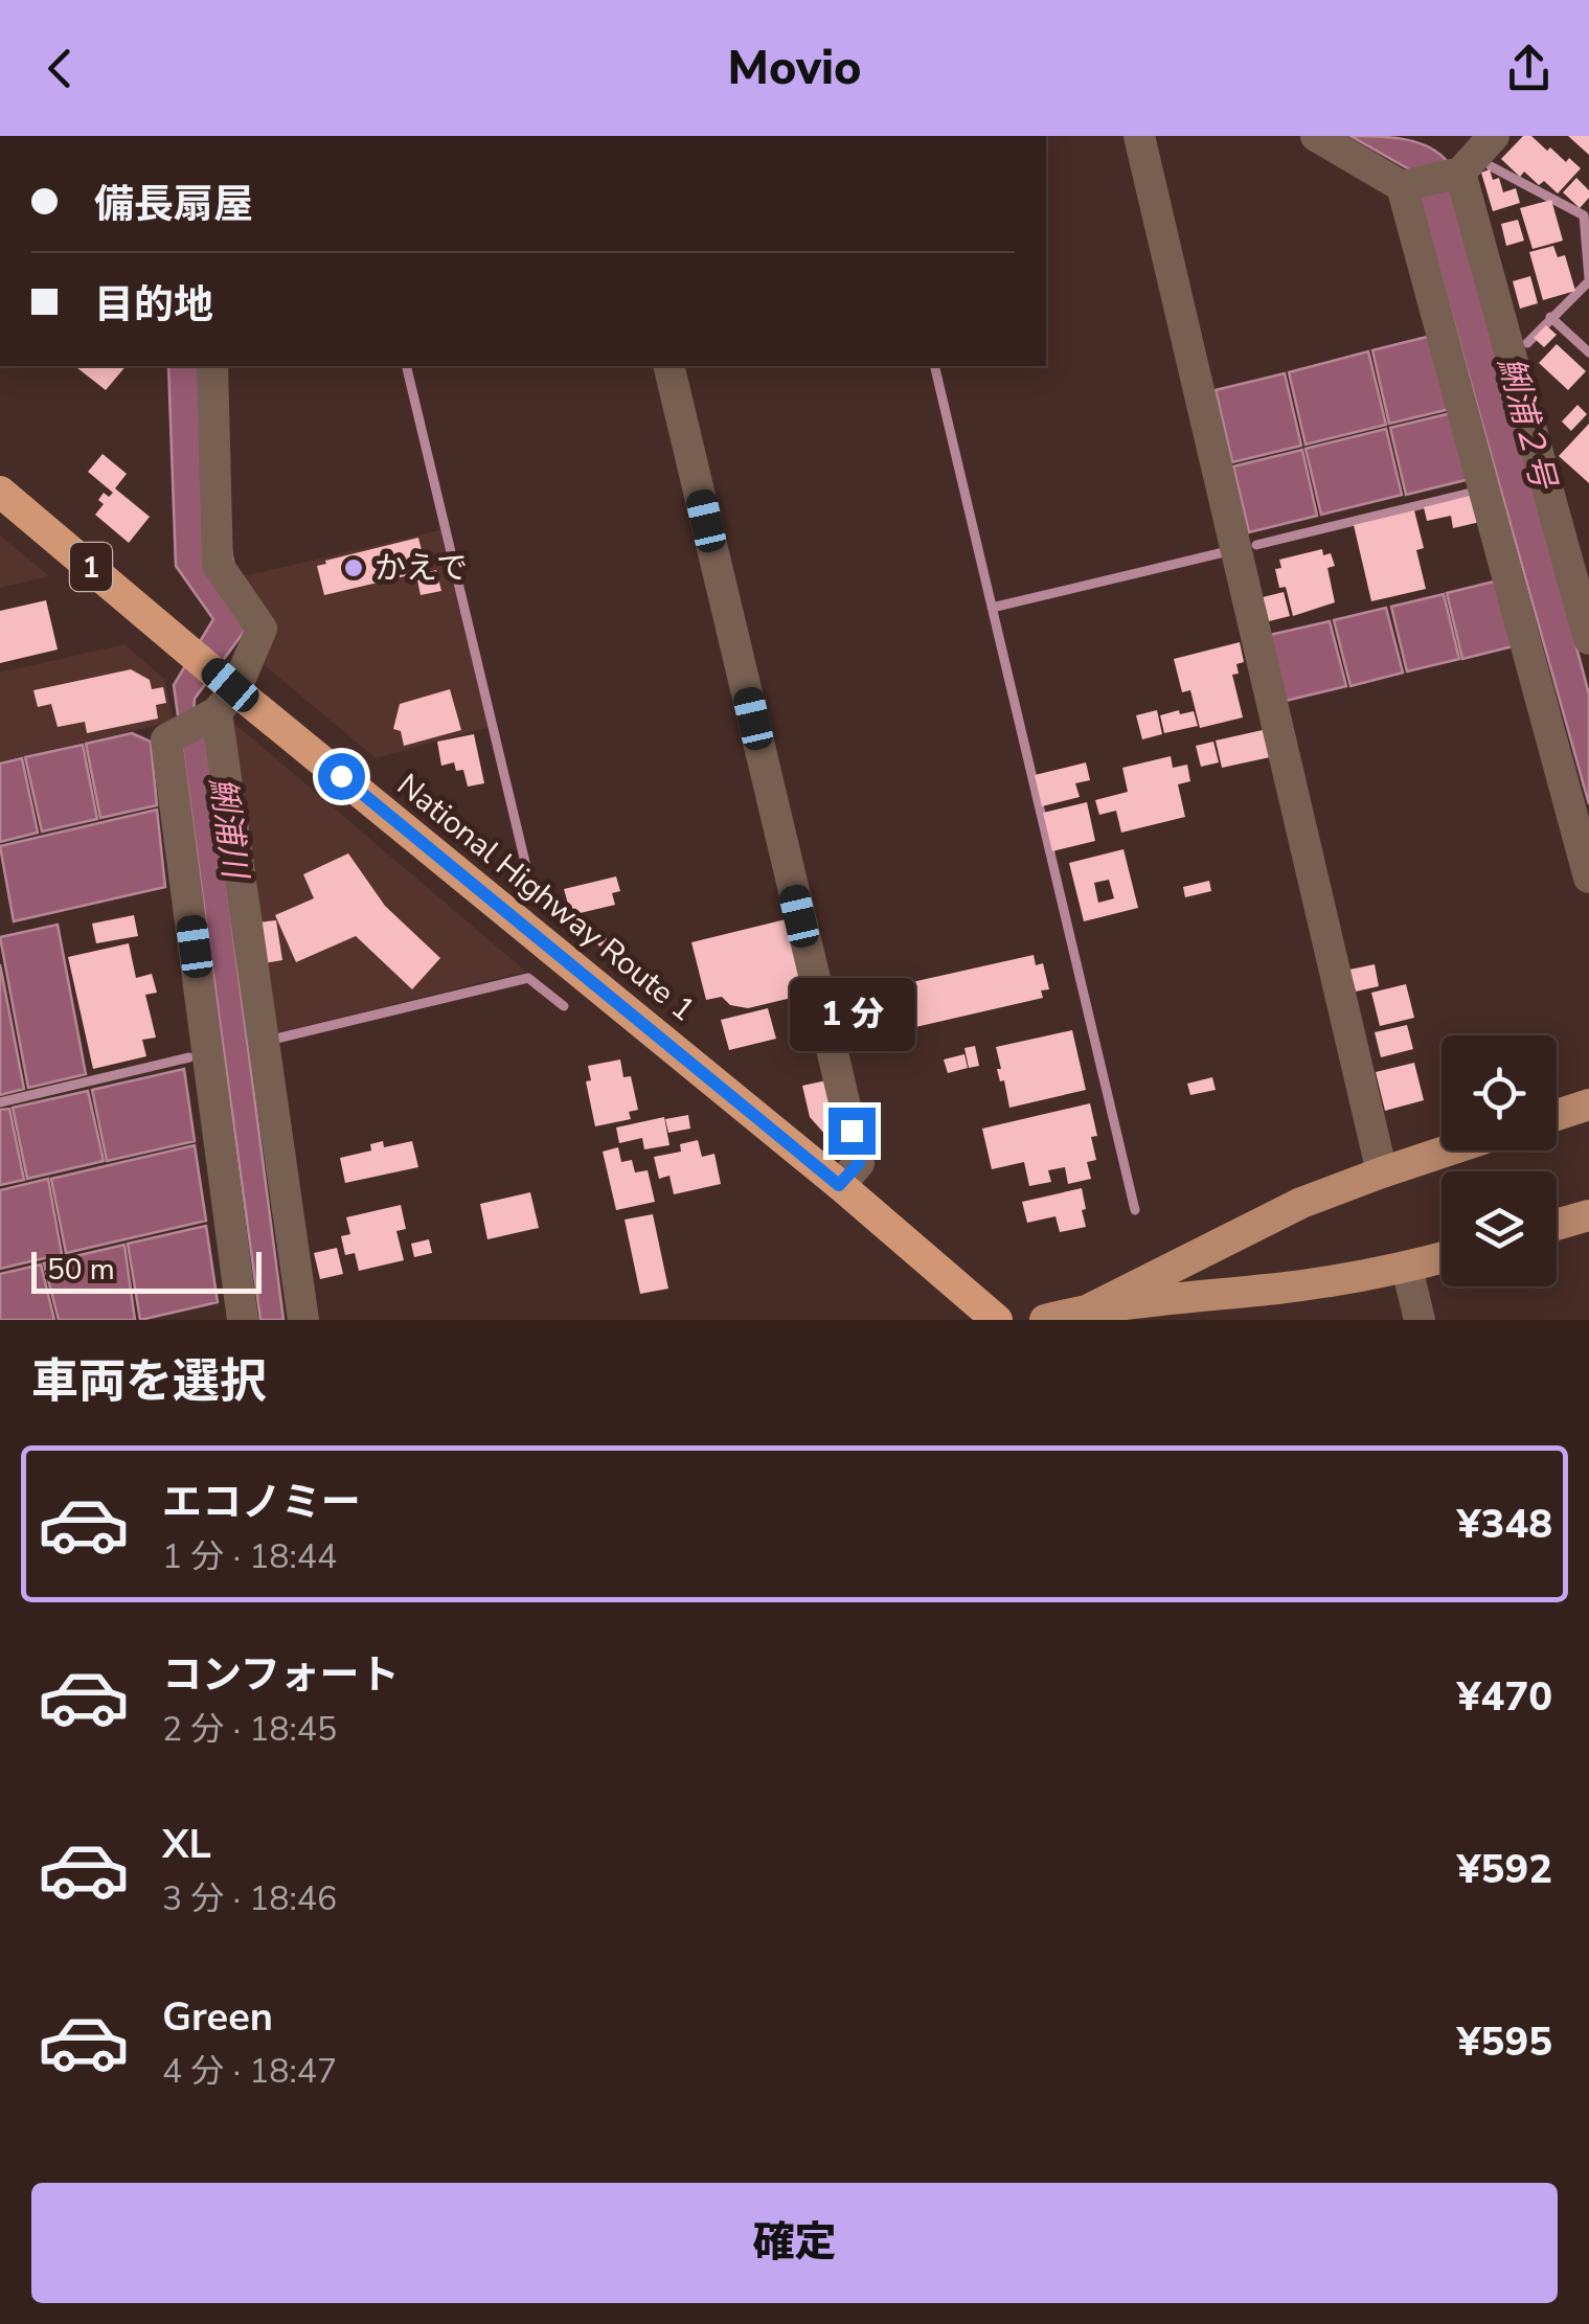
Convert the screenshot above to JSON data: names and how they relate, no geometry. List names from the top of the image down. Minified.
{"streets":{"highway":["1","National Highway Route 1"]},"water":["鯏浦２号","鯏浦川"],"places":["かえで"],"scale_bar":"50 m","page":{"header":"Movio","banner":["備長扇屋","目的地"],"bubble":"1 分","scale":"50 m","heading":"車両を選択","list":[{"name":"エコノミー","note":"1 分 · 18:44","value":"¥348"},{"name":"コンフォート","note":"2 分 · 18:45","value":"¥470"},{"name":"XL","note":"3 分 · 18:46","value":"¥592"},{"name":"Green","note":"4 分 · 18:47","value":"¥595"}],"buttons":"確定"}}
